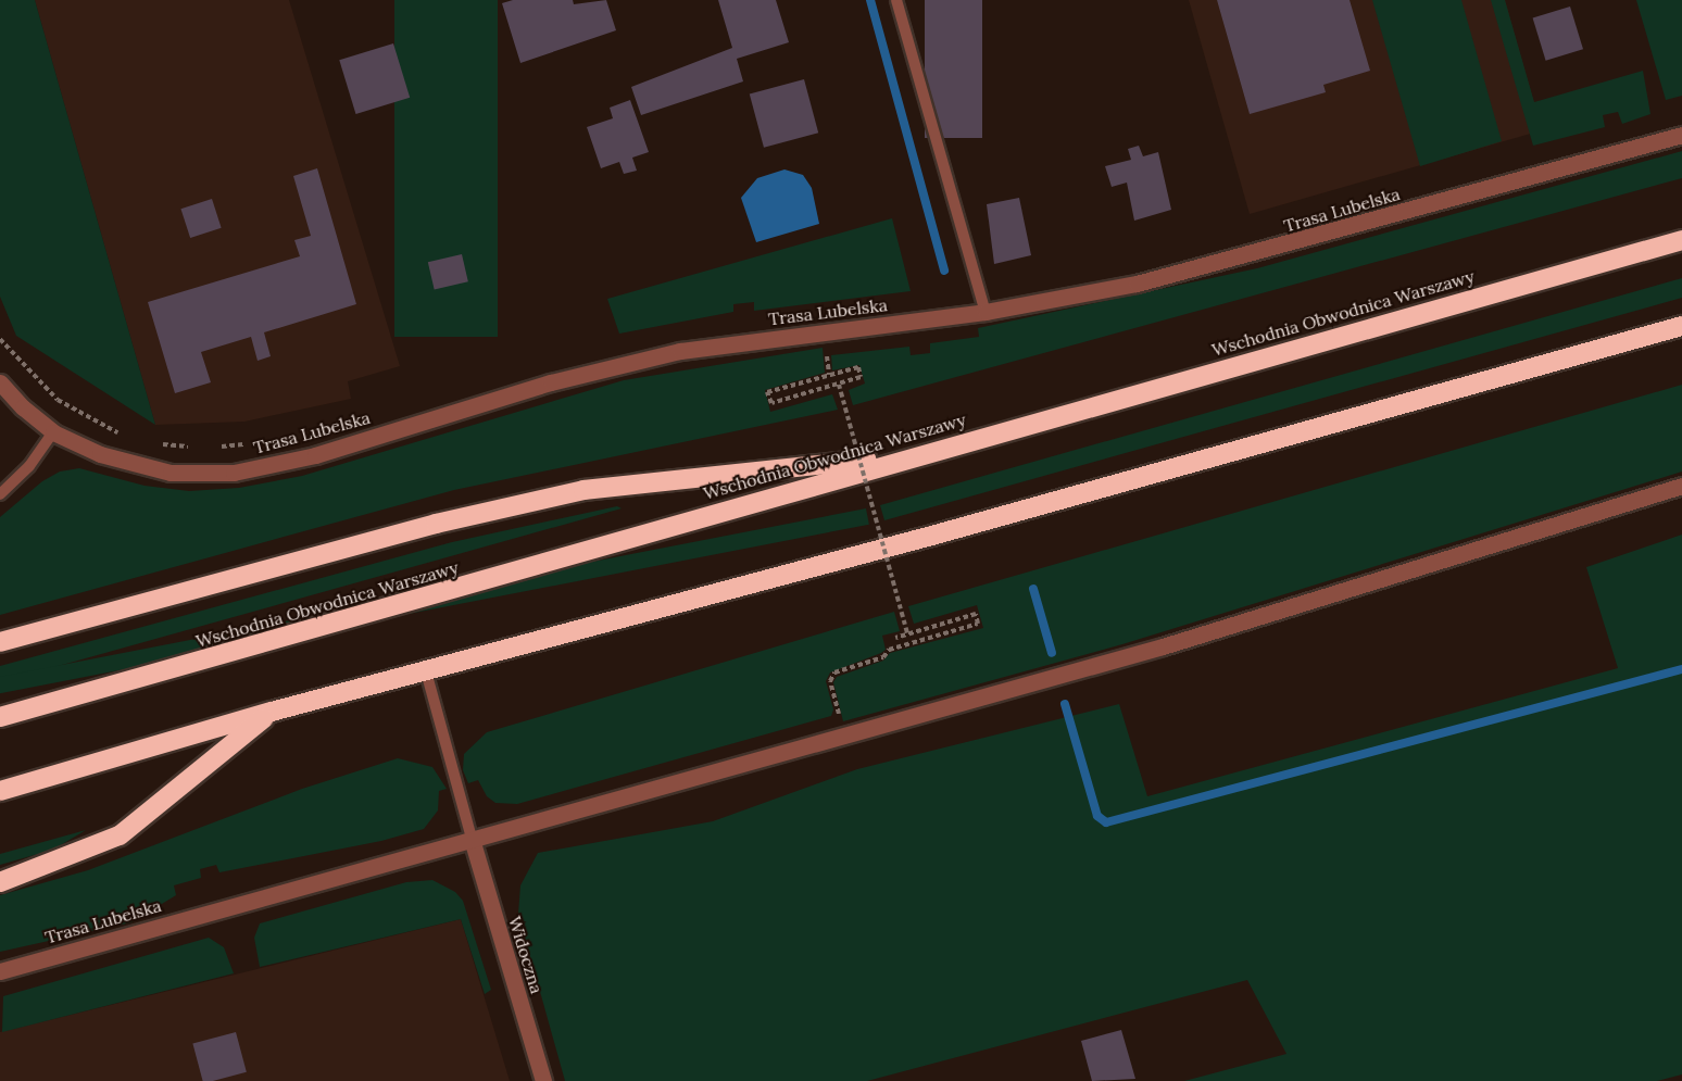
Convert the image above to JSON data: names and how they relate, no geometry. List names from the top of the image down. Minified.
{"streets":{"highway":["Wschodnia Obwodnica Warszawy"],"street":["Trasa Lubelska","Widoczna"]},"crossings":[["Trasa Lubelska","Widoczna"]]}
